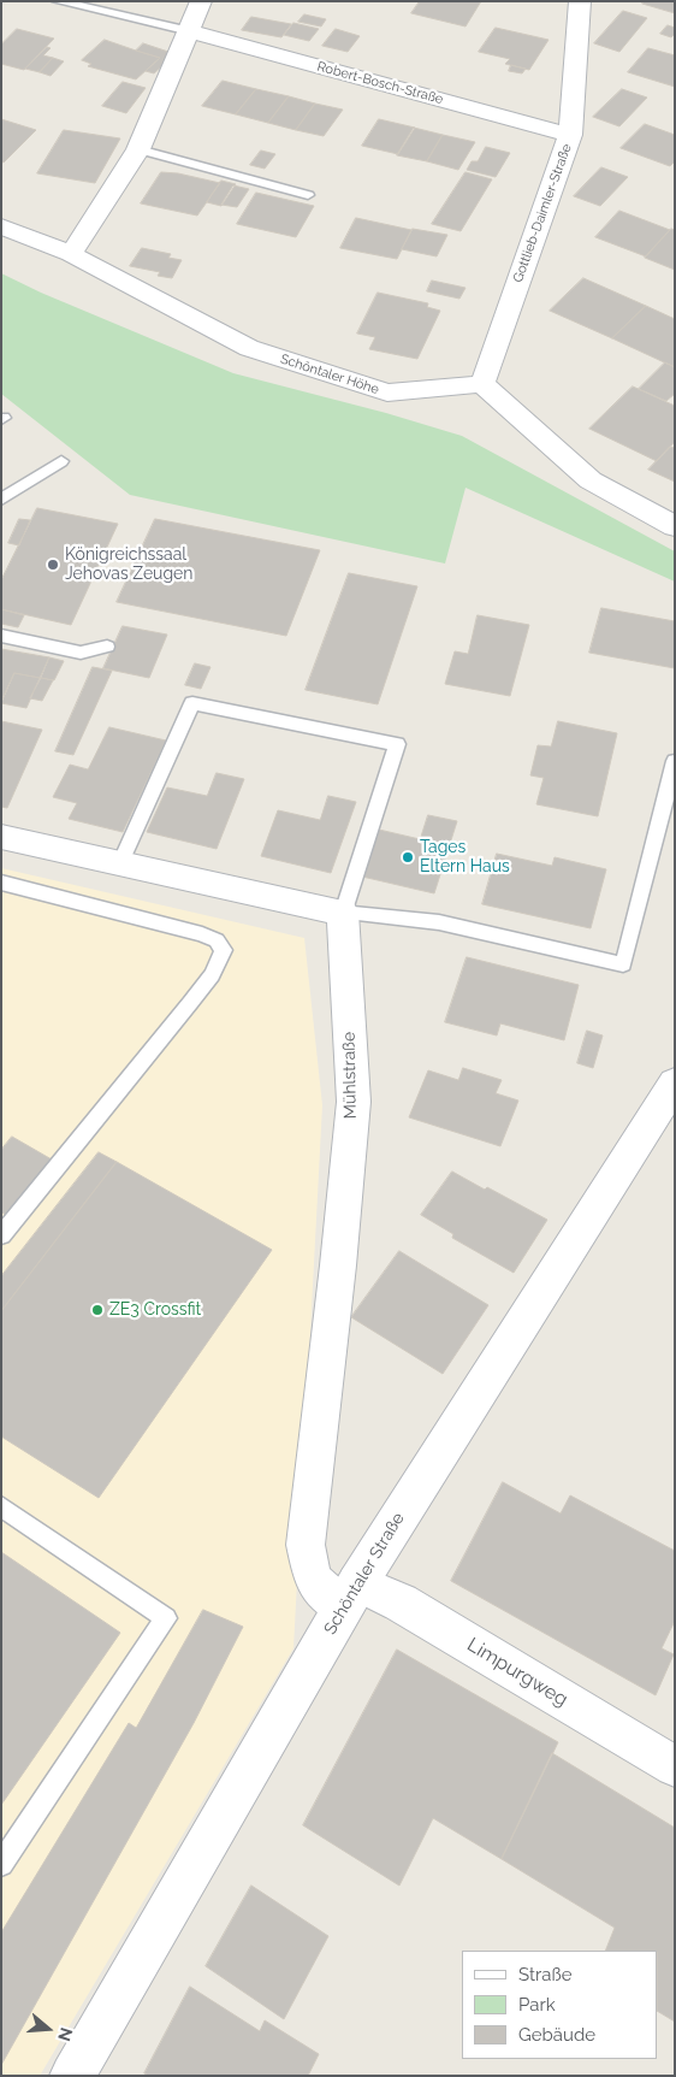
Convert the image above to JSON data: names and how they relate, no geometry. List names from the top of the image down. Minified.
{"streets":{"street":["Robert-Bosch-Straße","Gottlieb-Daimler-Straße","Schöntaler Höhe","Mühlstraße","Schöntaler Straße","Limpurgweg"]},"crossings":[["Robert-Bosch-Straße","Gottlieb-Daimler-Straße"],["Gottlieb-Daimler-Straße","Schöntaler Höhe"],["Mühlstraße","Schöntaler Straße"],["Mühlstraße","Limpurgweg"],["Schöntaler Straße","Limpurgweg"]],"places":["Königreichssaal Jehovas Zeugen","Tages Eltern Haus","ZE3 Crossfit"],"legend":["Straße","Park","Gebäude"],"north":"right"}
